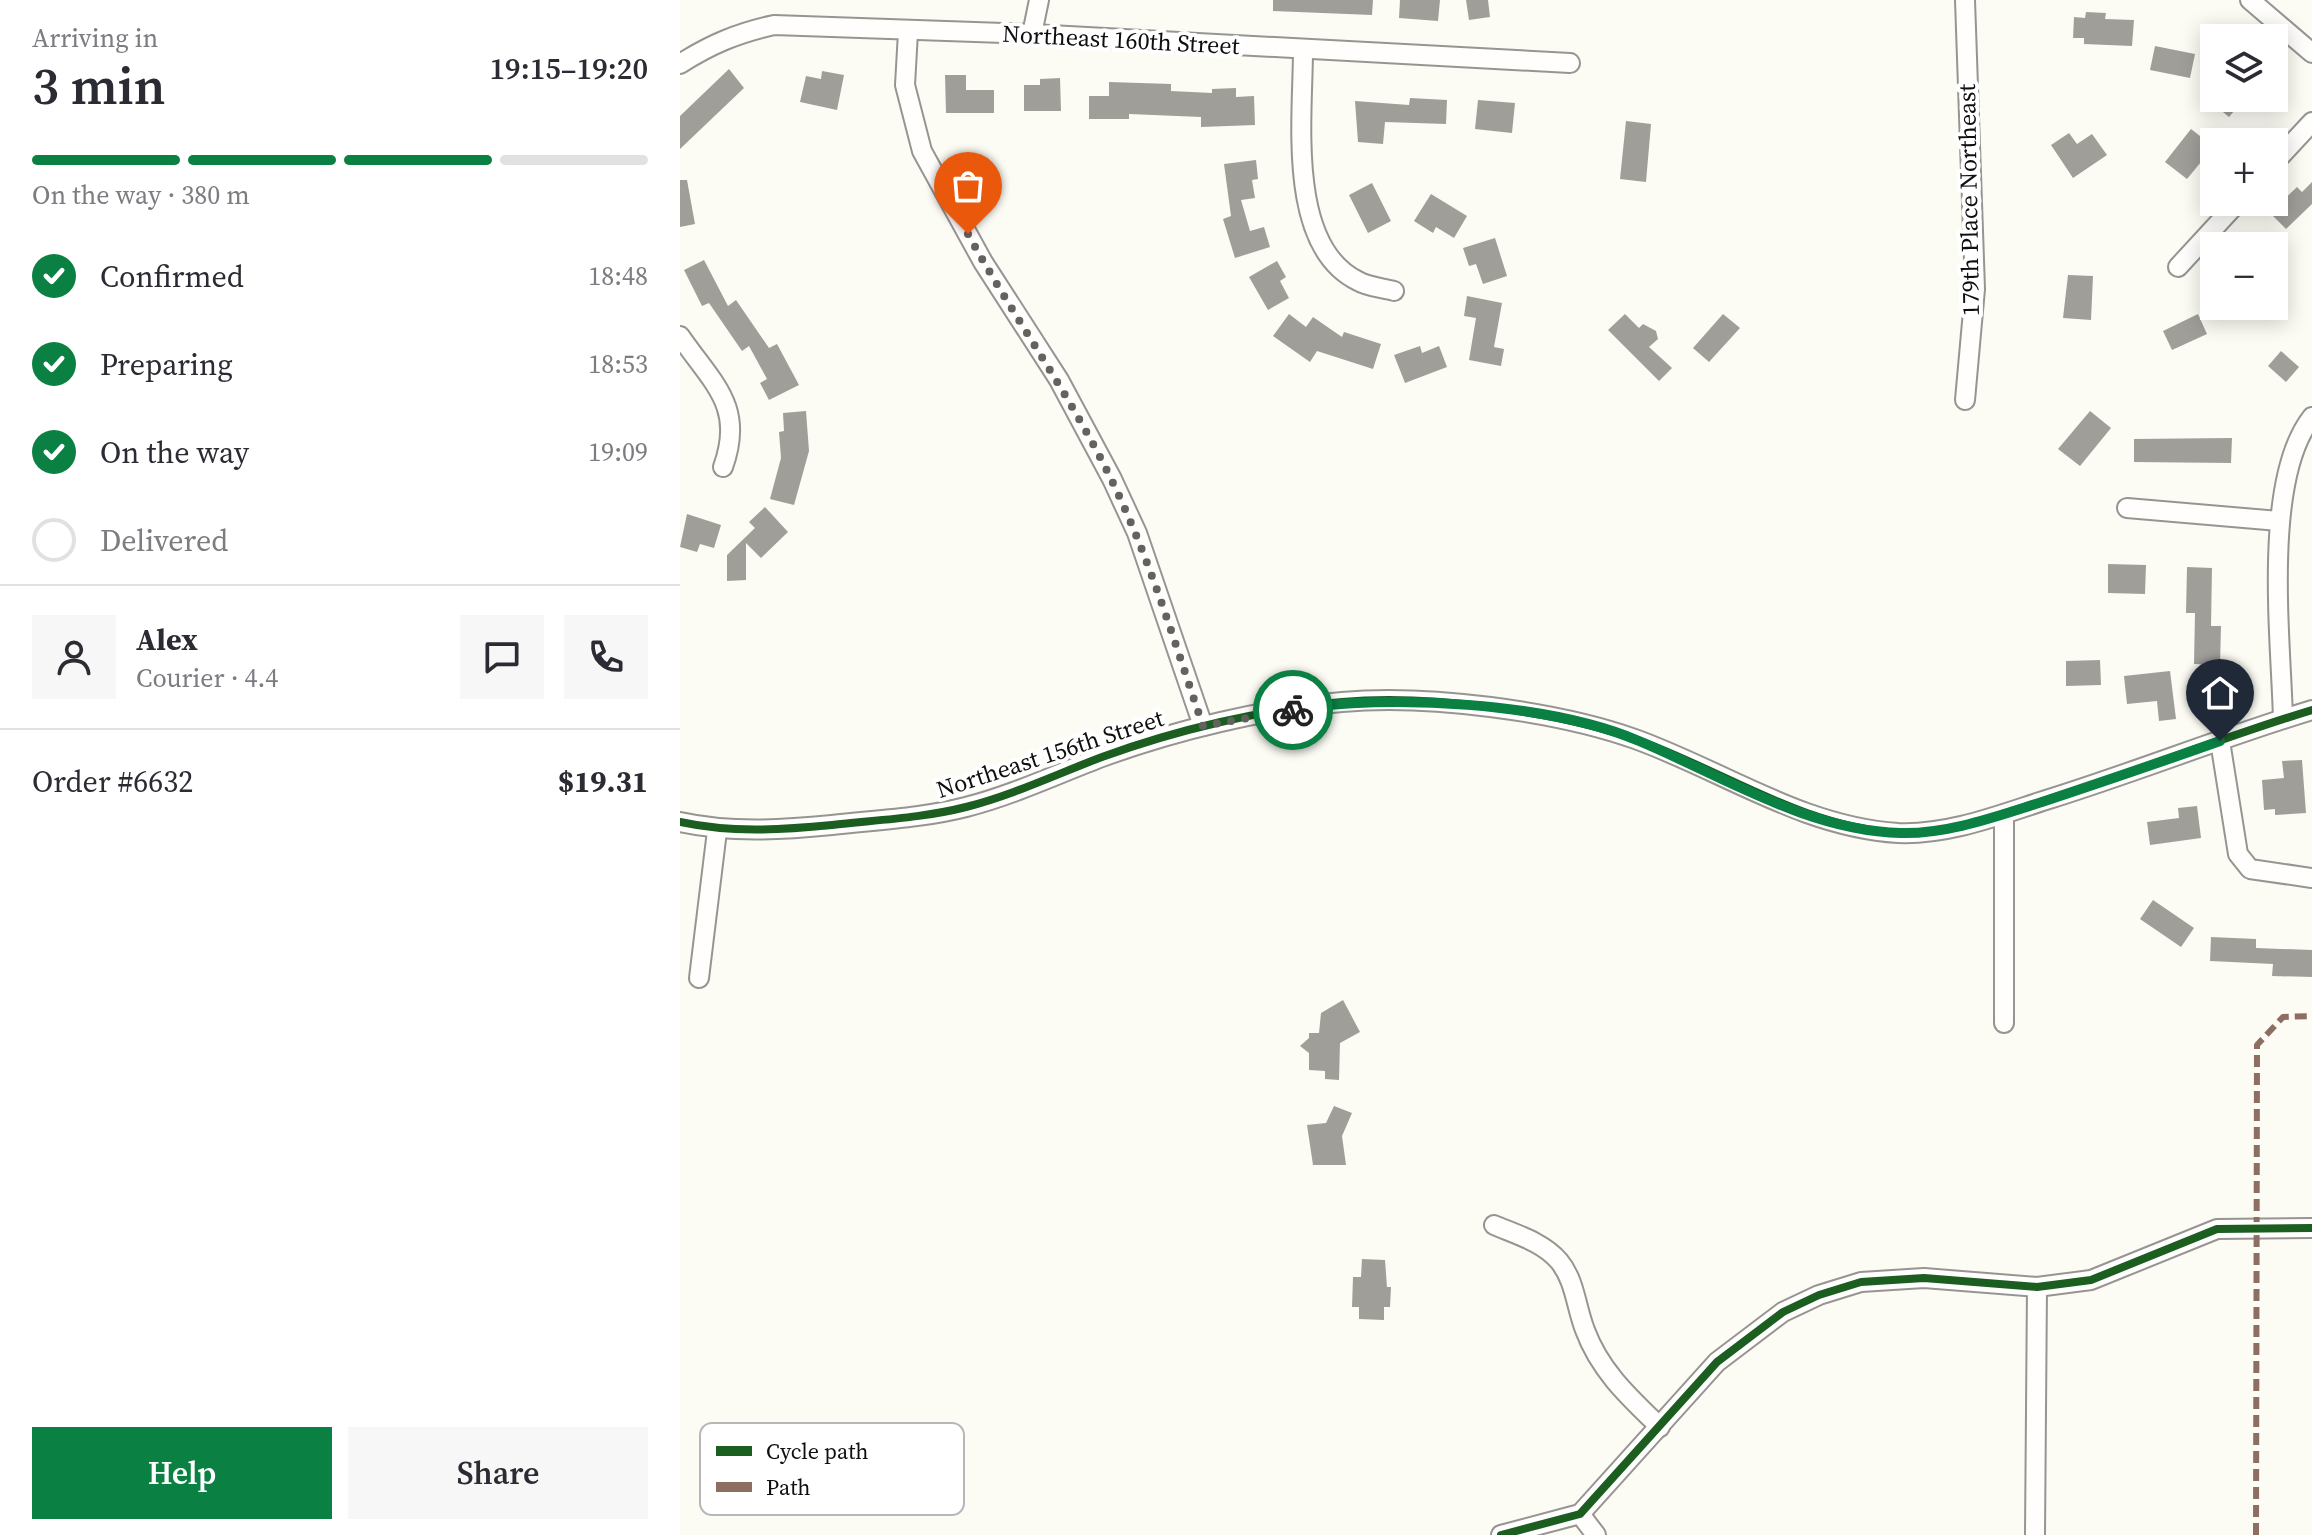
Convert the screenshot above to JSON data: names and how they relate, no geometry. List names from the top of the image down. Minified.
{"streets":{"street":["Northeast 160th Street","179th Place Northeast","Northeast 156th Street"]},"legend":["Cycle path","Path"],"page":{"heading":["3 min","Arriving in","19:15–19:20"],"panel":["Alex","Courier · 4.4","Order #6632","$19.31"],"map_buttons":["+","−"],"bar":"On the way · 380 m","list":[["Confirmed","18:48"],["Preparing","18:53"],["On the way","19:09"],"Delivered"],"buttons":["Help","Share"]}}
